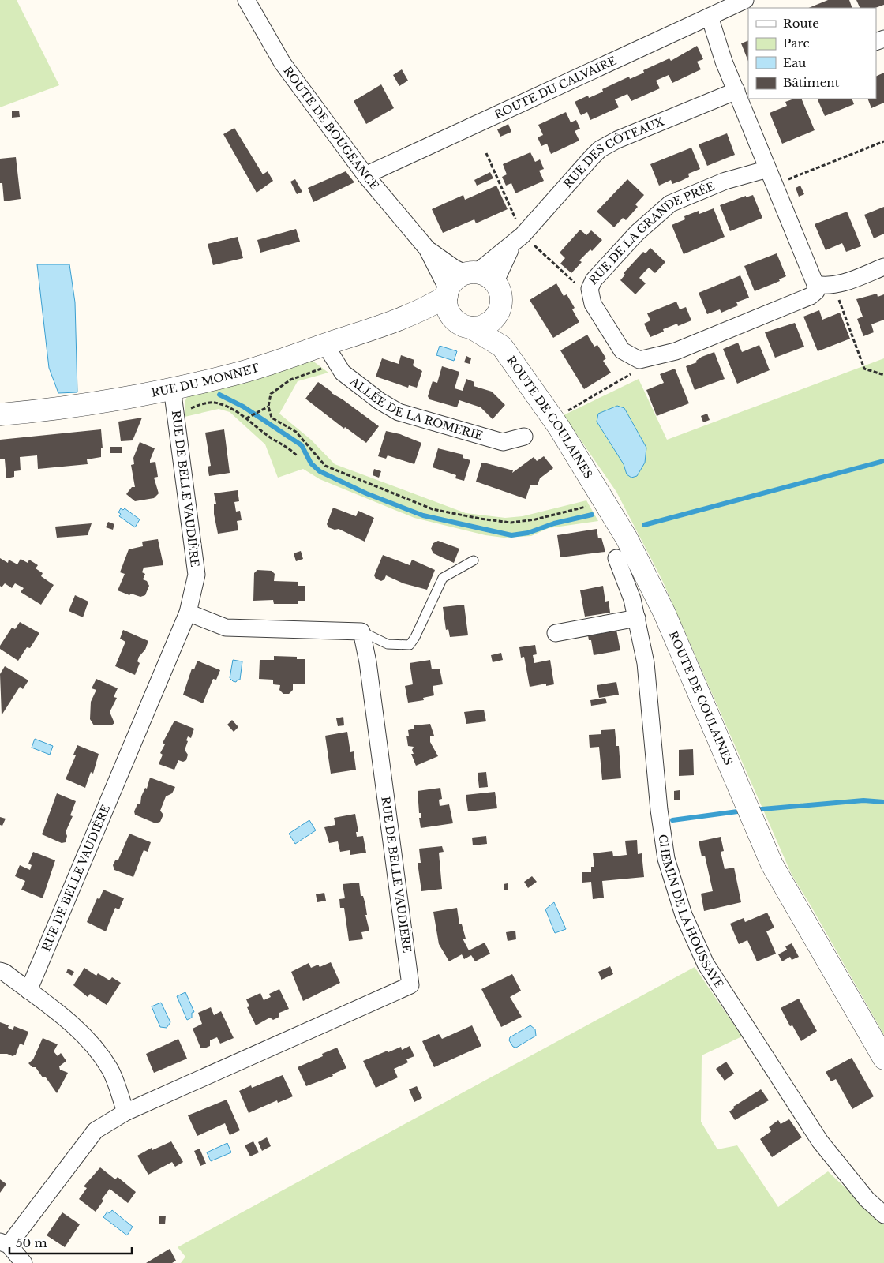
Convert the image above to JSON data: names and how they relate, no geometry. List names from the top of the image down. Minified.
{"streets":{"street":["ROUTE DU CALVAIRE","ROUTE DE BOUGEANCE","RUE DES CÔTEAUX","RUE DE LA GRANDE PRÉE","RUE DU MONNET","ALLÉE DE LA ROMERIE","ROUTE DE COULAINES","RUE DE BELLE VAUDIÈRE","CHEMIN DE LA HOUSSAYE"]},"crossings":[["ROUTE DU CALVAIRE","ROUTE DE BOUGEANCE"],["ROUTE DE BOUGEANCE","RUE DES CÔTEAUX"],["ROUTE DE BOUGEANCE","RUE DU MONNET"],["ROUTE DE BOUGEANCE","ROUTE DE COULAINES"],["RUE DES CÔTEAUX","RUE DU MONNET"],["RUE DES CÔTEAUX","ROUTE DE COULAINES"],["RUE DU MONNET","ALLÉE DE LA ROMERIE"],["RUE DU MONNET","ROUTE DE COULAINES"],["RUE DU MONNET","RUE DE BELLE VAUDIÈRE"]],"legend":["Route","Parc","Eau","Bâtiment"],"scale_bar":"50 m"}
